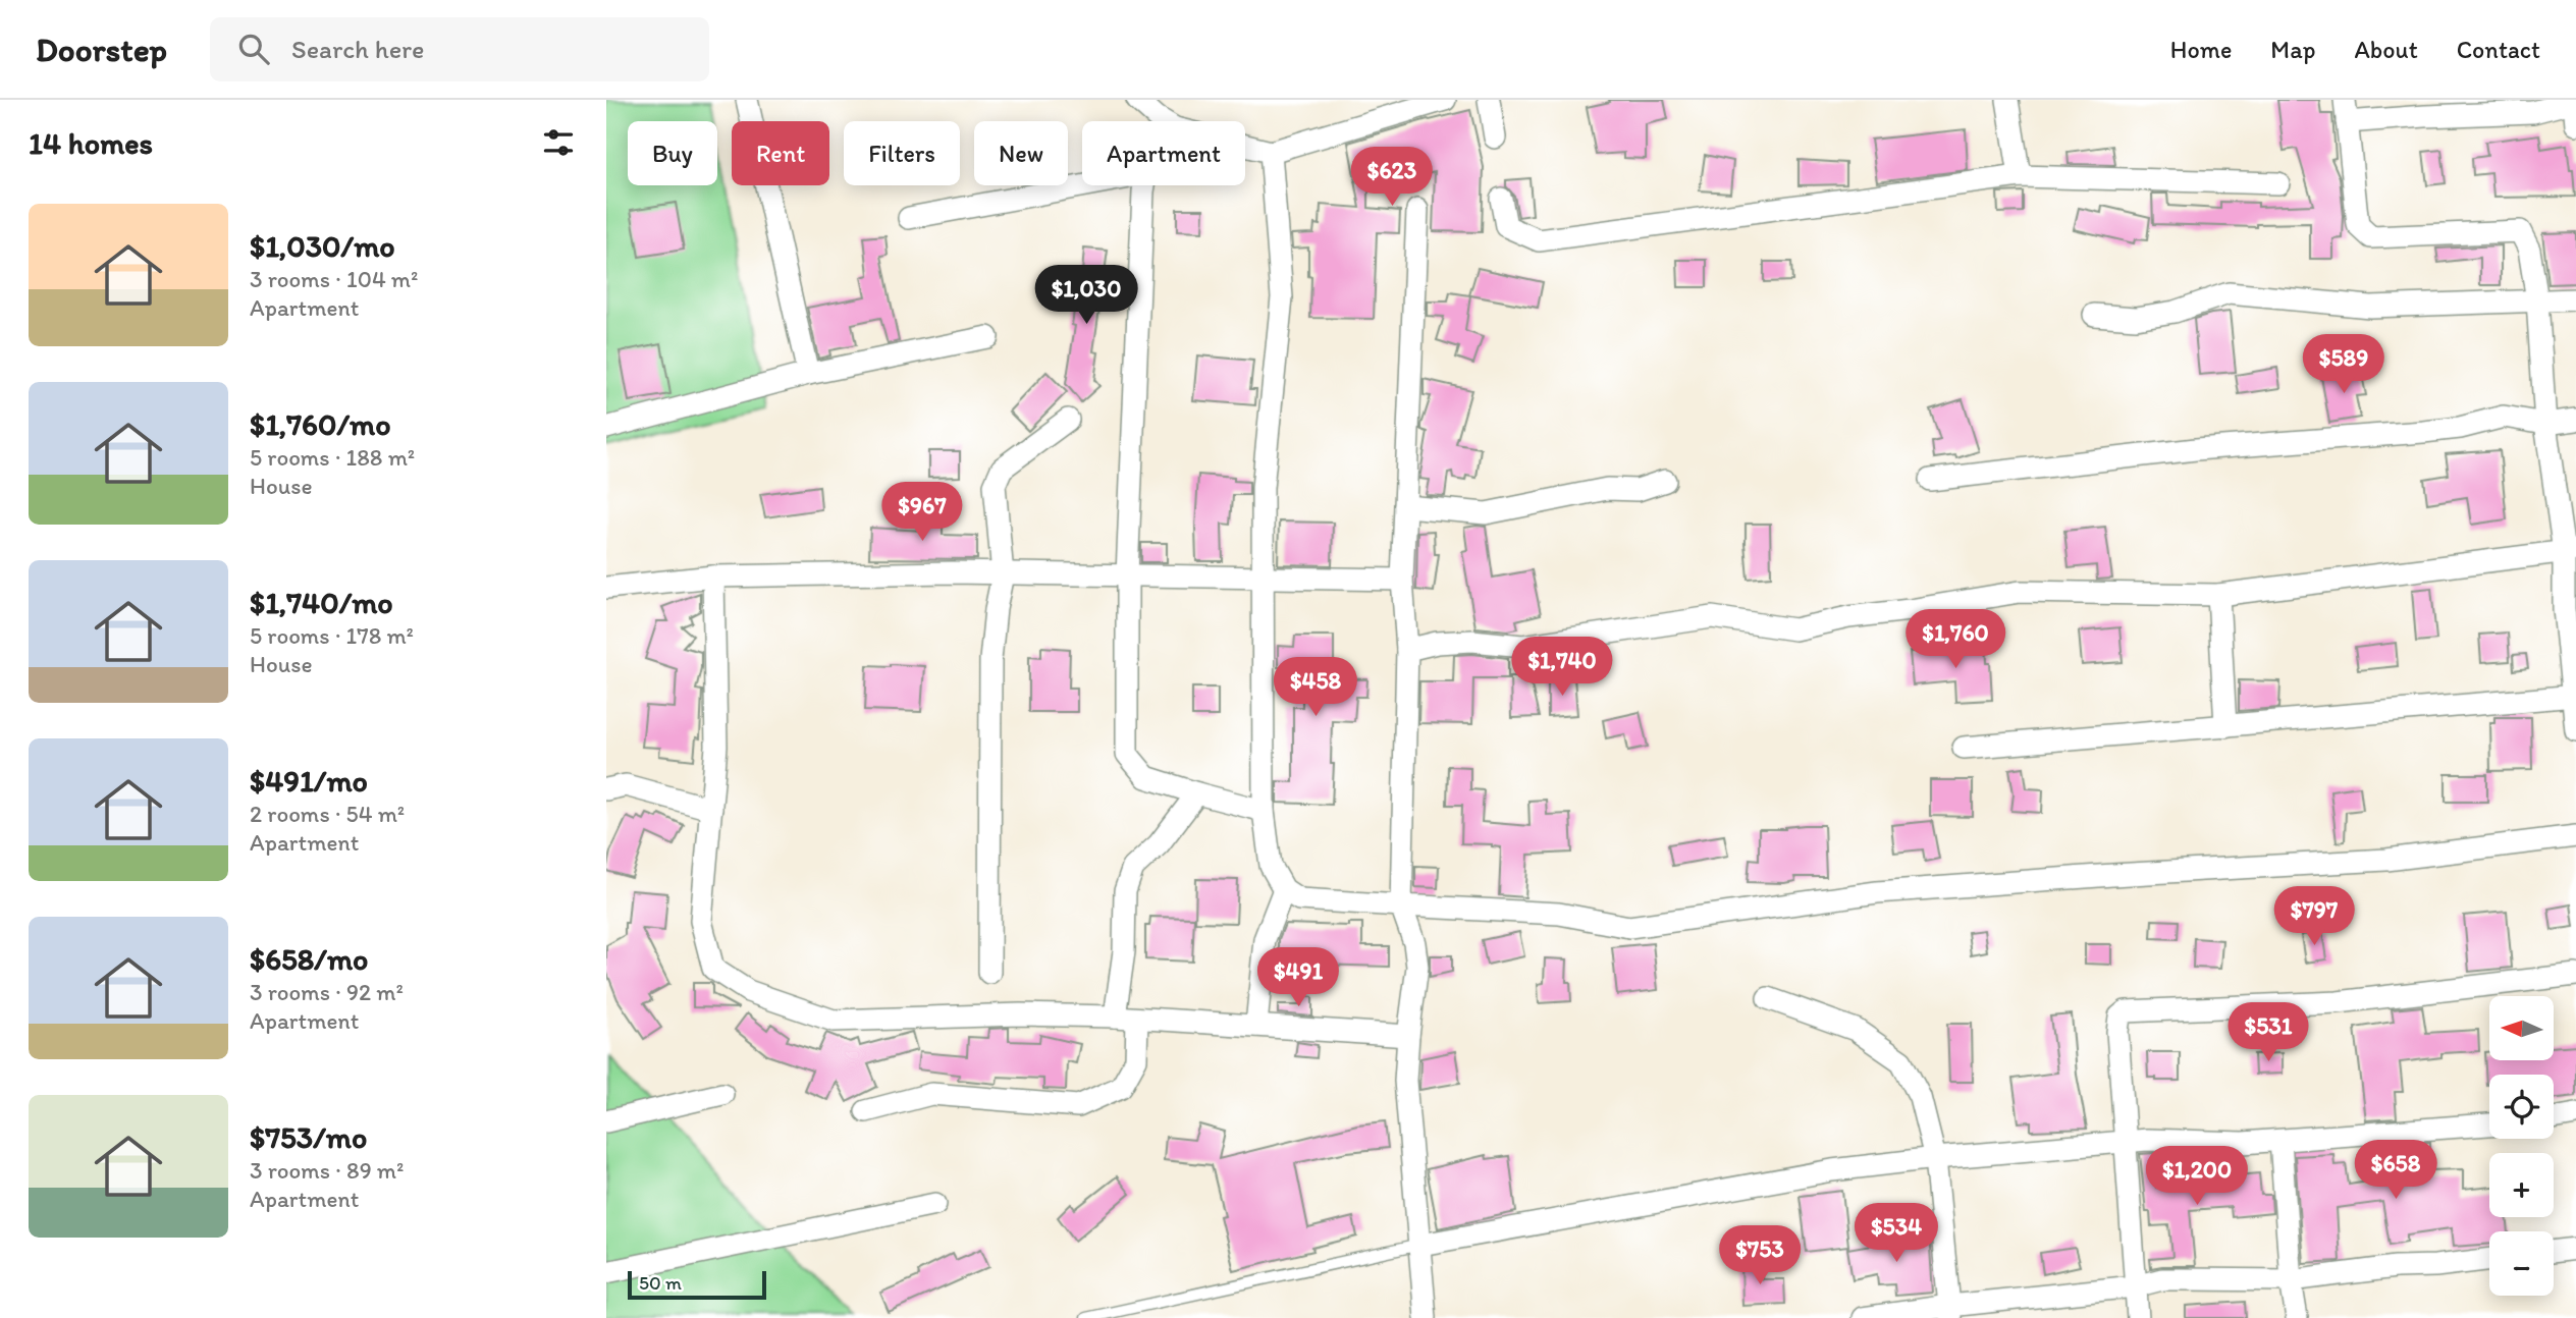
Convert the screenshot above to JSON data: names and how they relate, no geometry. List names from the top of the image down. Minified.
{"scale_bar":"50 m","north":"left","page":{"header":"Doorstep","search":"Search here","nav":["Home","Map","About","Contact"],"heading":"14 homes","chip":["Buy","Rent","Filters","New","Apartment"],"price":["$623","$1,030","$589","$967","$1,760","$1,740","$458","$797","$491","$531","$658","$1,200","$534","$753"],"list":[{"name":"$1,030/mo","note":"3 rooms · 104 m² · Apartment"},{"name":"$1,760/mo","note":"5 rooms · 188 m² · House"},{"name":"$1,740/mo","note":"5 rooms · 178 m² · House"},{"name":"$491/mo","note":"2 rooms · 54 m² · Apartment"},{"name":"$658/mo","note":"3 rooms · 92 m² · Apartment"},{"name":"$753/mo","note":"3 rooms · 89 m² · Apartment"}],"map_buttons":["+","−"],"scale":"50 m"}}
